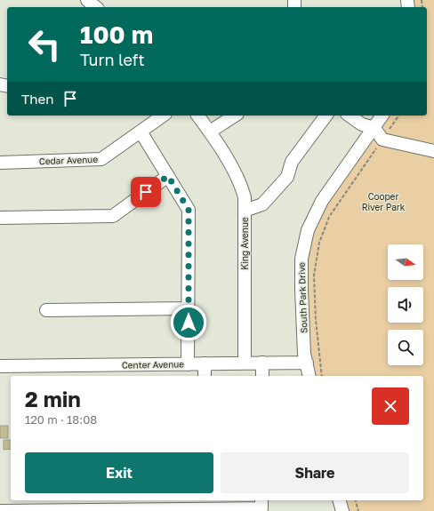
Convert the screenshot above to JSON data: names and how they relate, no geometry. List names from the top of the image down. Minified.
{"streets":{"street":["Cedar Avenue","King Avenue","South Park Drive","Center Avenue"]},"crossings":[["King Avenue","Center Avenue"],["South Park Drive","Center Avenue"]],"parks":["Cooper River Park"],"north":"right","page":{"turn":["100 m","Turn left"],"then":"Then","heading":["2 min","120 m · 18:08"],"buttons":["Exit","Share"]}}
